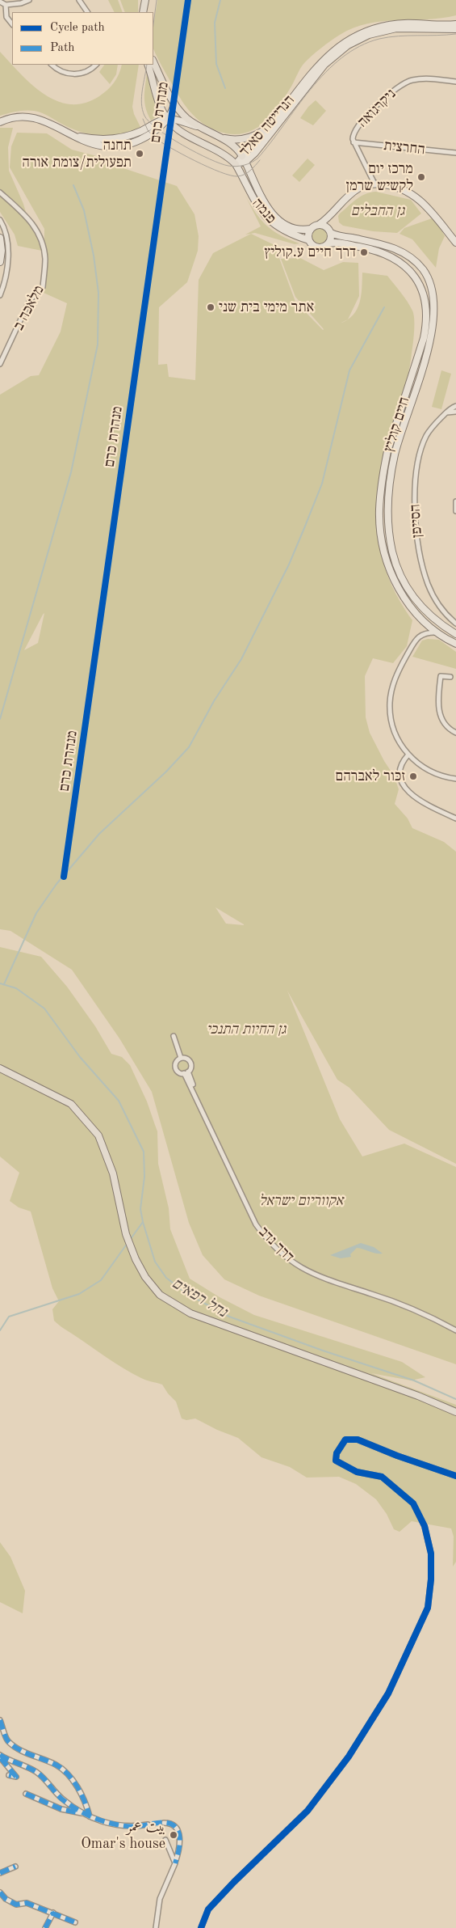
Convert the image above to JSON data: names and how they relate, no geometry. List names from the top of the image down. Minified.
{"streets":{"main road":["הנרייטה סאלד","פנמה","חיים קוליץ"],"street":["ניקרגואה","החרצית","מלאכה ב","הסייפן","דרך נדב"],"cycle path":["מנהרת כרם"]},"crossings":[["ניקרגואה","החרצית"],["הנרייטה סאלד","פנמה"],["פנמה","חיים קוליץ"]],"water":["נחל רפאים"],"parks":["גן החבלים","גן החיות התנכי","אקווריום ישראל"],"places":["תחנה תפעולית/צומת אורה","מרכז יום לקשיש שרמן","דרך חיים ע.קוליץ","אתר מימי בית שני","זכור לאברהם","بيت عمر Omar's house"],"legend":["Cycle path","Path"]}
